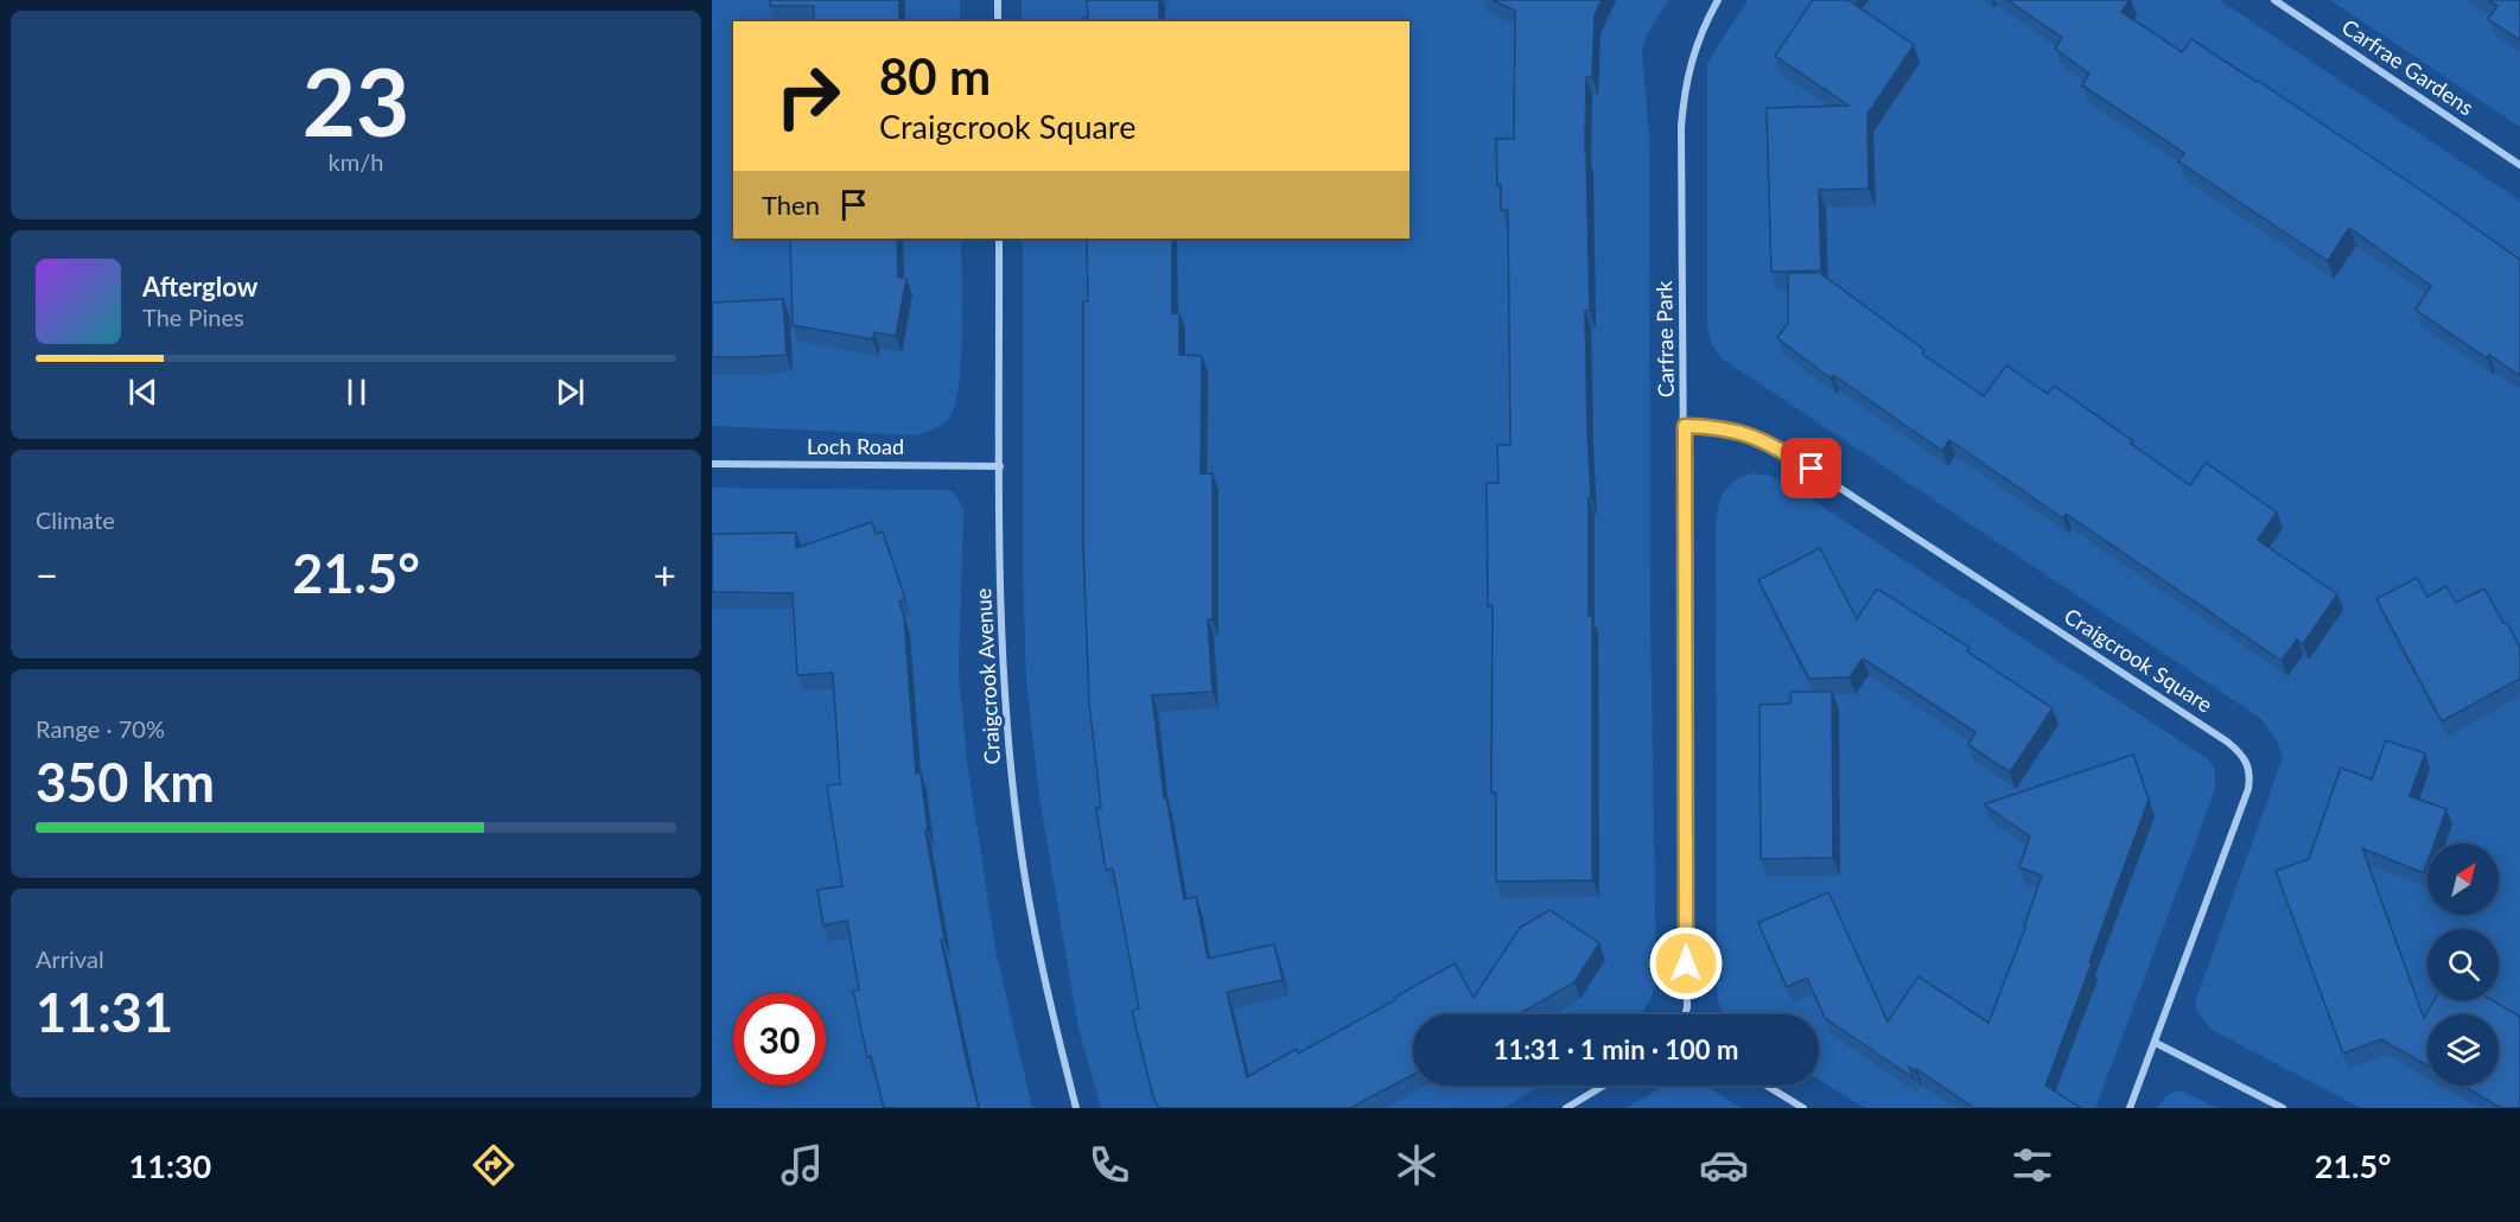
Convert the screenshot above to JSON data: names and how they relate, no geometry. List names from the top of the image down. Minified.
{"streets":{"street":["Carfrae Gardens","Carfrae Park","Loch Road","Craigcrook Square","Craigcrook Avenue"]},"crossings":[["Carfrae Park","Craigcrook Square"],["Loch Road","Craigcrook Avenue"]],"north":"top right","page":{"tile":[["23","km/h"],"Climate",["Range · 70%","350 km"],["Arrival","11:31"]],"turn":["80 m","Craigcrook Square"],"then":"Then","song":["Afterglow","The Pines"],"heat":["−","21.5°","+"],"limit":"30","trip":"11:31 · 1 min · 100 m","tabs":["11:30","21.5°"]}}
